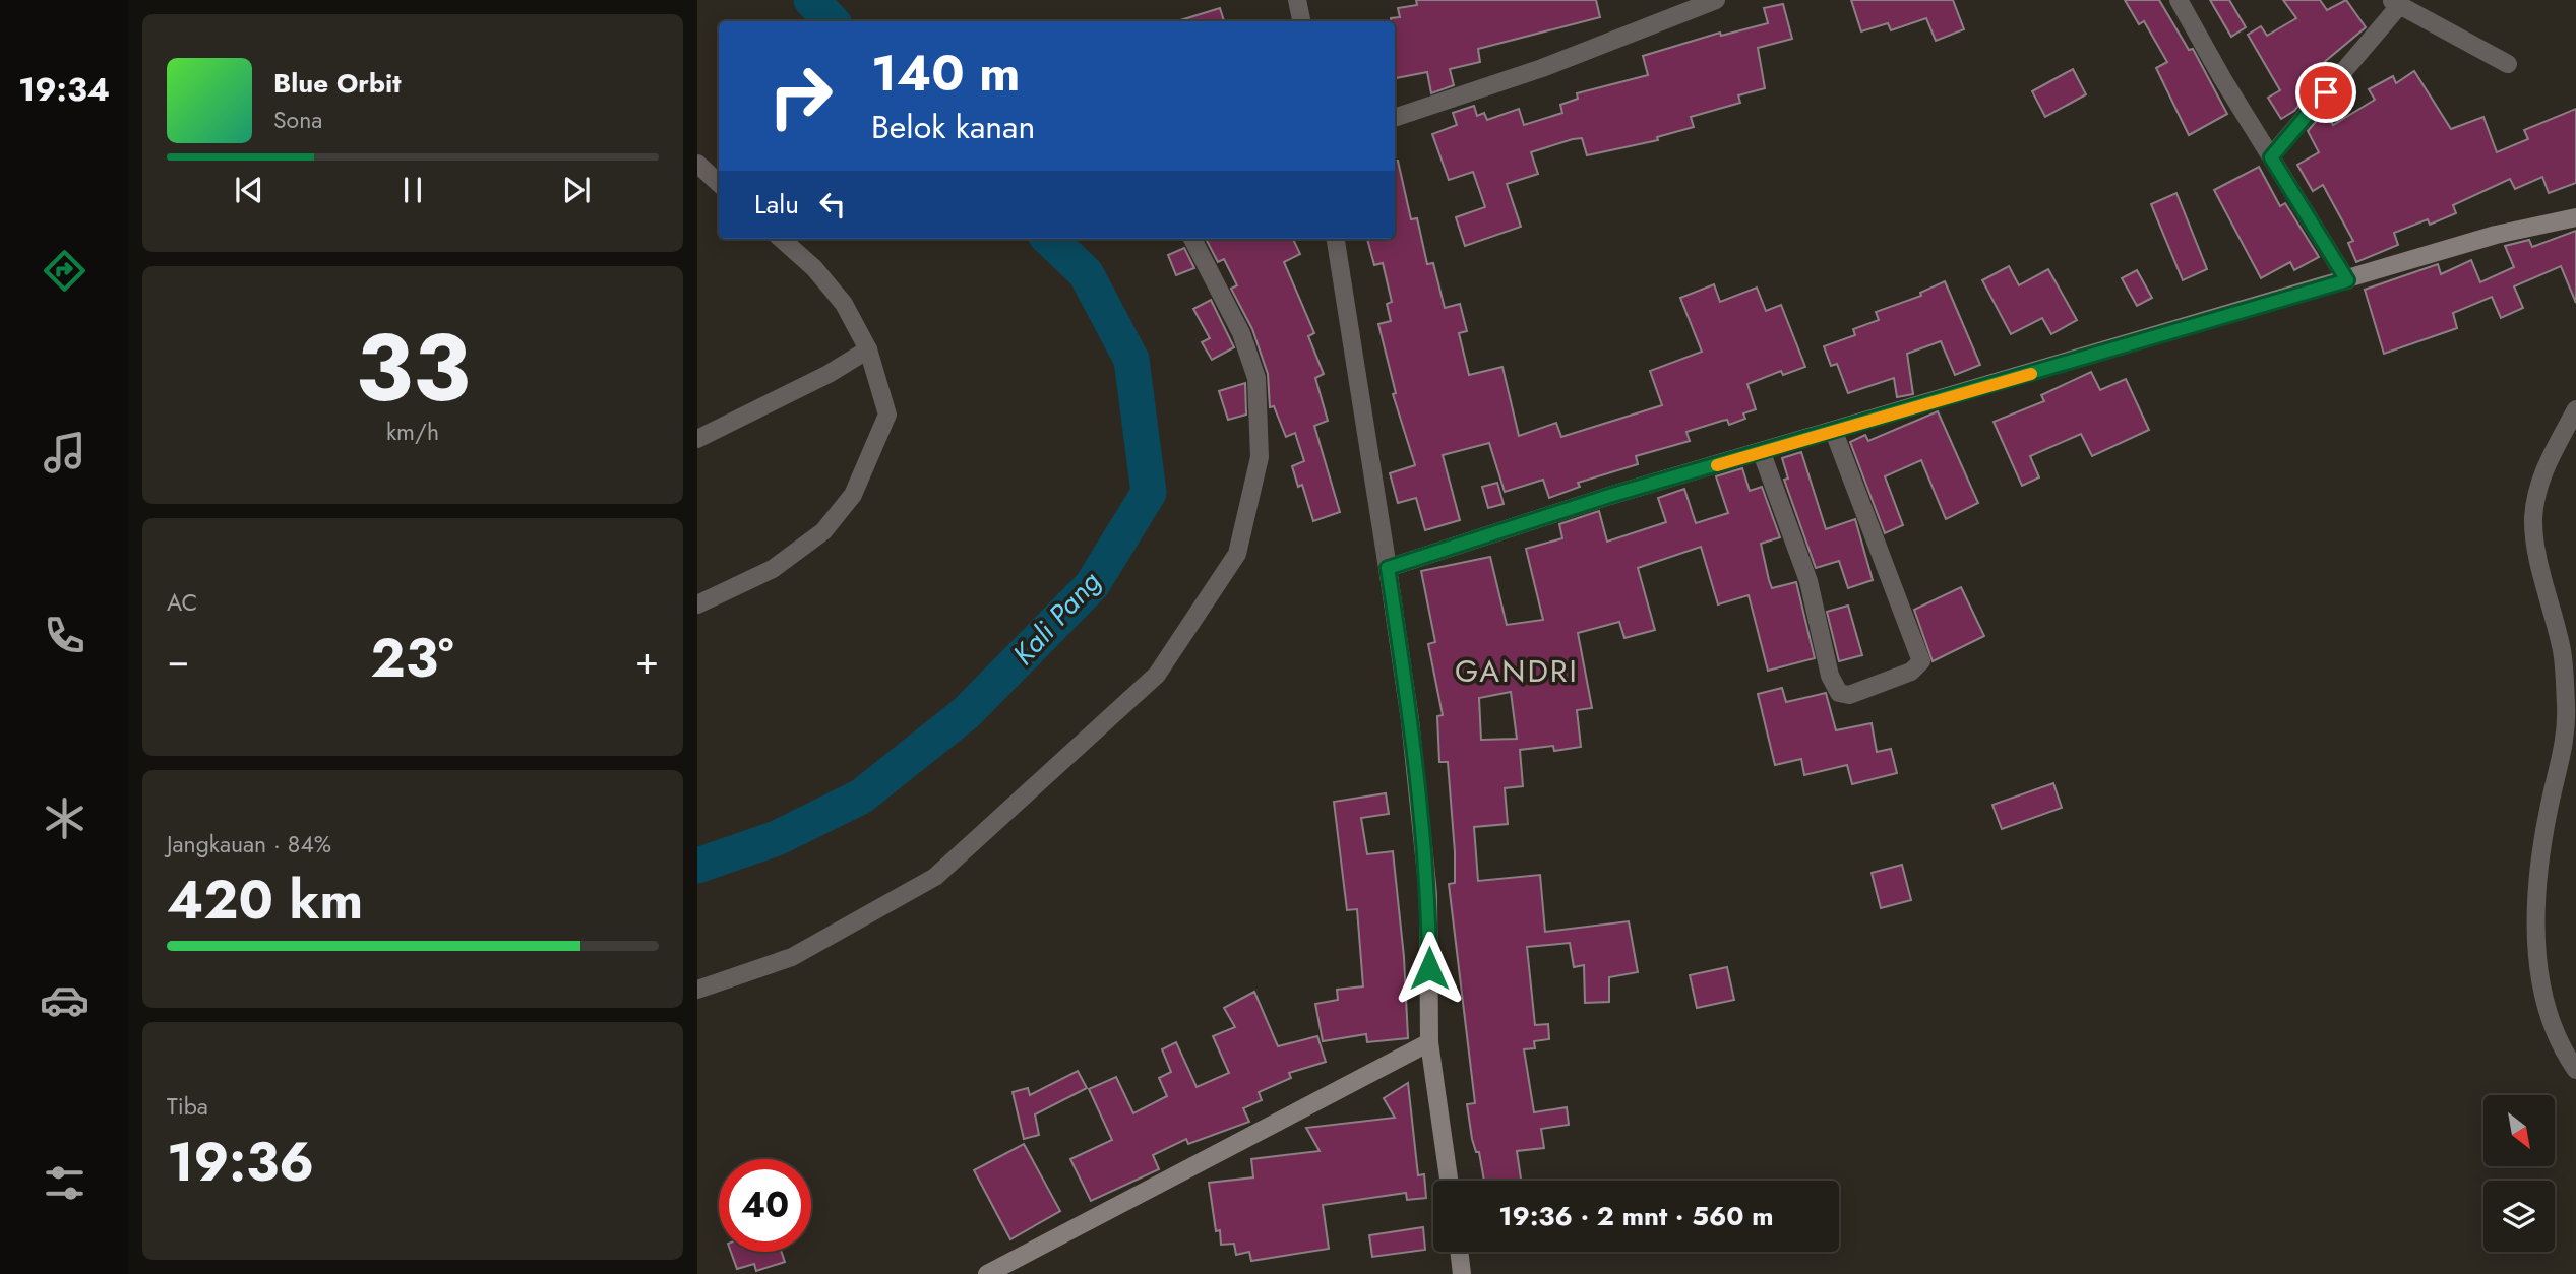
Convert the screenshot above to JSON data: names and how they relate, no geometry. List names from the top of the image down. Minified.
{"districts":["GANDRI"],"water":["Kali Pang"],"north":"bottom right","page":{"tabs":"19:34","turn":["140 m","Belok kanan"],"song":["Blue Orbit","Sona"],"then":"Lalu","tile":[["33","km/h"],"AC",["Jangkauan · 84%","420 km"],["Tiba","19:36"]],"heat":["−","23°","+"],"limit":"40","trip":"19:36 · 2 mnt · 560 m"}}
